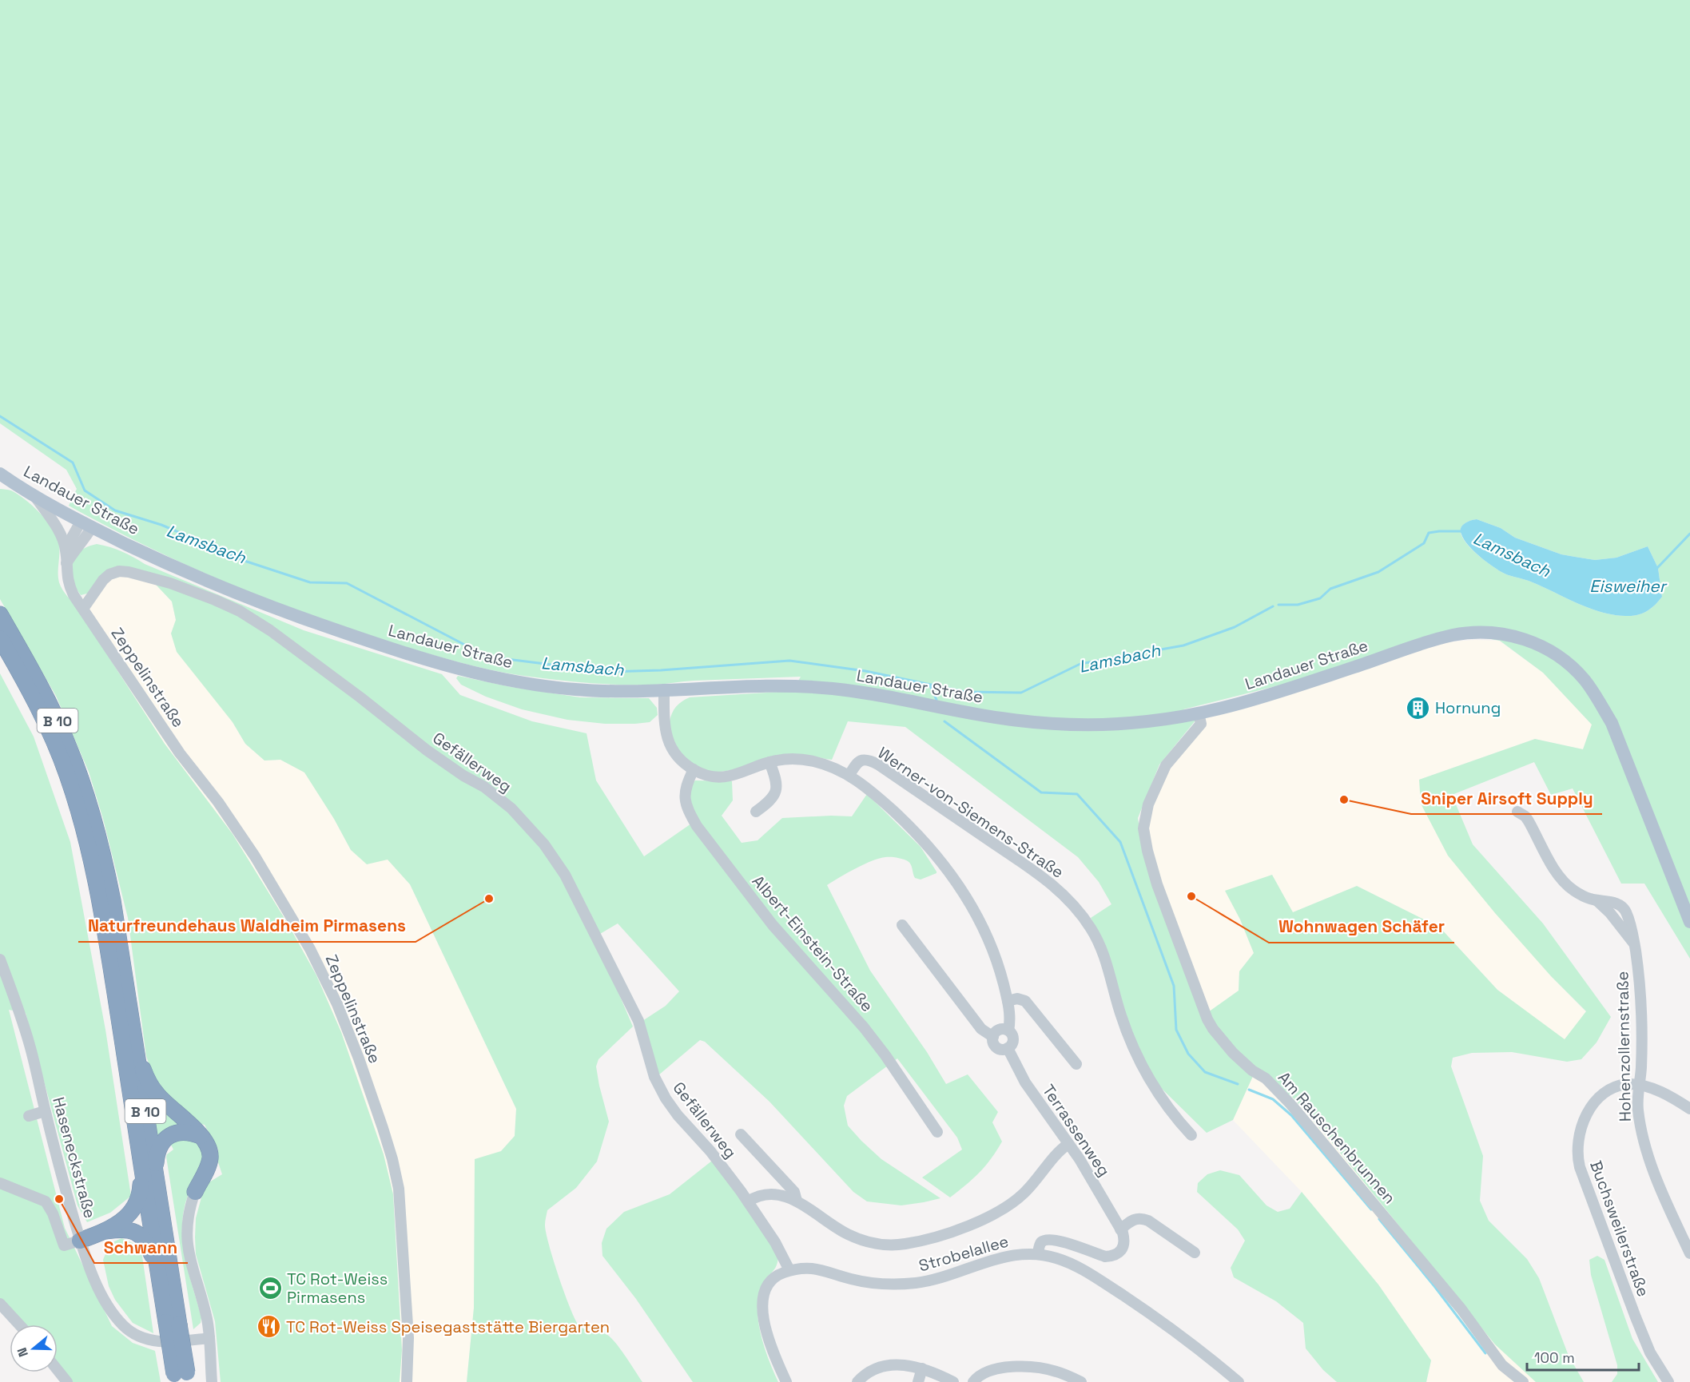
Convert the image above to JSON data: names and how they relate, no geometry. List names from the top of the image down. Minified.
{"streets":{"highway":["B 10"],"main road":["Landauer Straße"],"street":["Zeppelinstraße","Gefällerweg","Werner-von-Siemens-Straße","Albert-Einstein-Straße","Hohenzollernstraße","Terrassenweg","Am Rauschenbrunnen","Haseneckstraße","Buchsweilerstraße","Strobelallee"]},"crossings":[["Landauer Straße","Am Rauschenbrunnen"],["Zeppelinstraße","Gefällerweg"],["Gefällerweg","Strobelallee"],["Hohenzollernstraße","Buchsweilerstraße"]],"water":["Lamsbach","Eisweiher"],"places":{"building":["Hornung"],"other":["Sniper Airsoft Supply","Wohnwagen Schäfer","Naturfreundehaus Waldheim Pirmasens","Schwann"],"sports":["TC Rot-Weiss Pirmasens"],"restaurant":["TC Rot-Weiss Speisegaststätte Biergarten"]},"scale_bar":"100 m","north":"left"}
